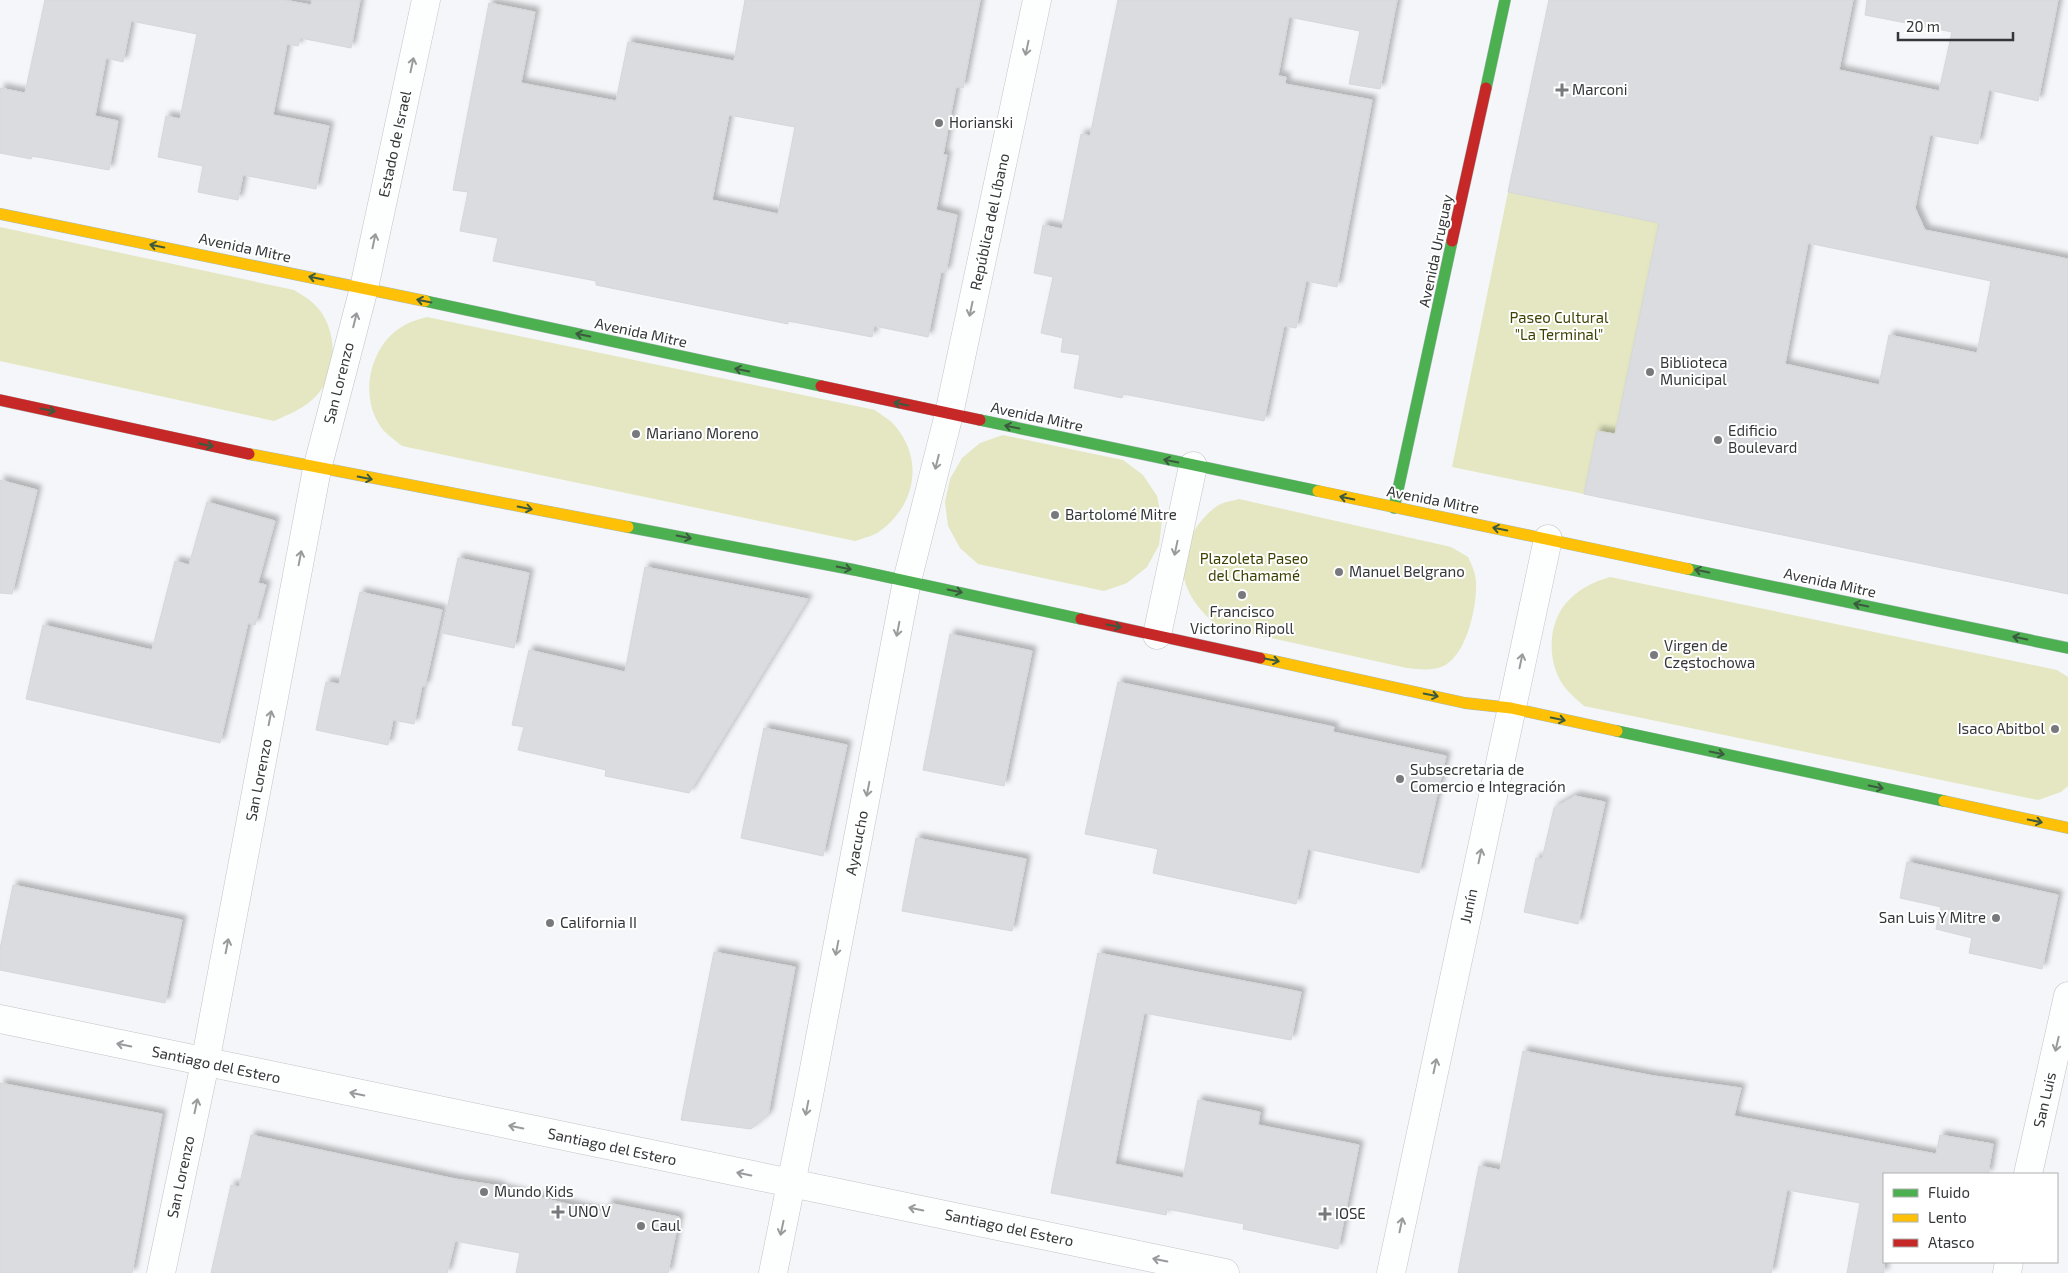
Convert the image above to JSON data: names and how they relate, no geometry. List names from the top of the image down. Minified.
{"streets":{"main road":["Avenida Mitre","Avenida Uruguay"],"street":["Estado de Israel","República del Líbano","San Lorenzo","Ayacucho","Junín","Santiago del Estero","San Luis"]},"crossings":[["Estado de Israel","Avenida Mitre"],["Estado de Israel","San Lorenzo"],["República del Líbano","Avenida Mitre"],["República del Líbano","Ayacucho"],["Avenida Mitre","Avenida Uruguay"],["Avenida Mitre","San Lorenzo"],["Avenida Mitre","Ayacucho"],["Avenida Mitre","Junín"],["San Lorenzo","Santiago del Estero"],["Ayacucho","Santiago del Estero"]],"one_way":["Estado de Israel","República del Líbano","Avenida Mitre","San Lorenzo","Ayacucho","Junín","Santiago del Estero","San Luis"],"parks":["Paseo Cultural \"La Terminal\"","Plazoleta Paseo del Chamamé"],"places":{"health":["Marconi","UNO V","IOSE"],"other":["Horianski","Biblioteca Municipal","Mariano Moreno","Edificio Boulevard","Bartolomé Mitre","Manuel Belgrano","Francisco Victorino Ripoll","Virgen de Częstochowa","Isaco Abitbol","Subsecretaria de Comercio e Integración","San Luis Y Mitre","California II","Mundo Kids","Caul"]},"legend":["Fluido","Lento","Atasco"],"scale_bar":"20 m"}
